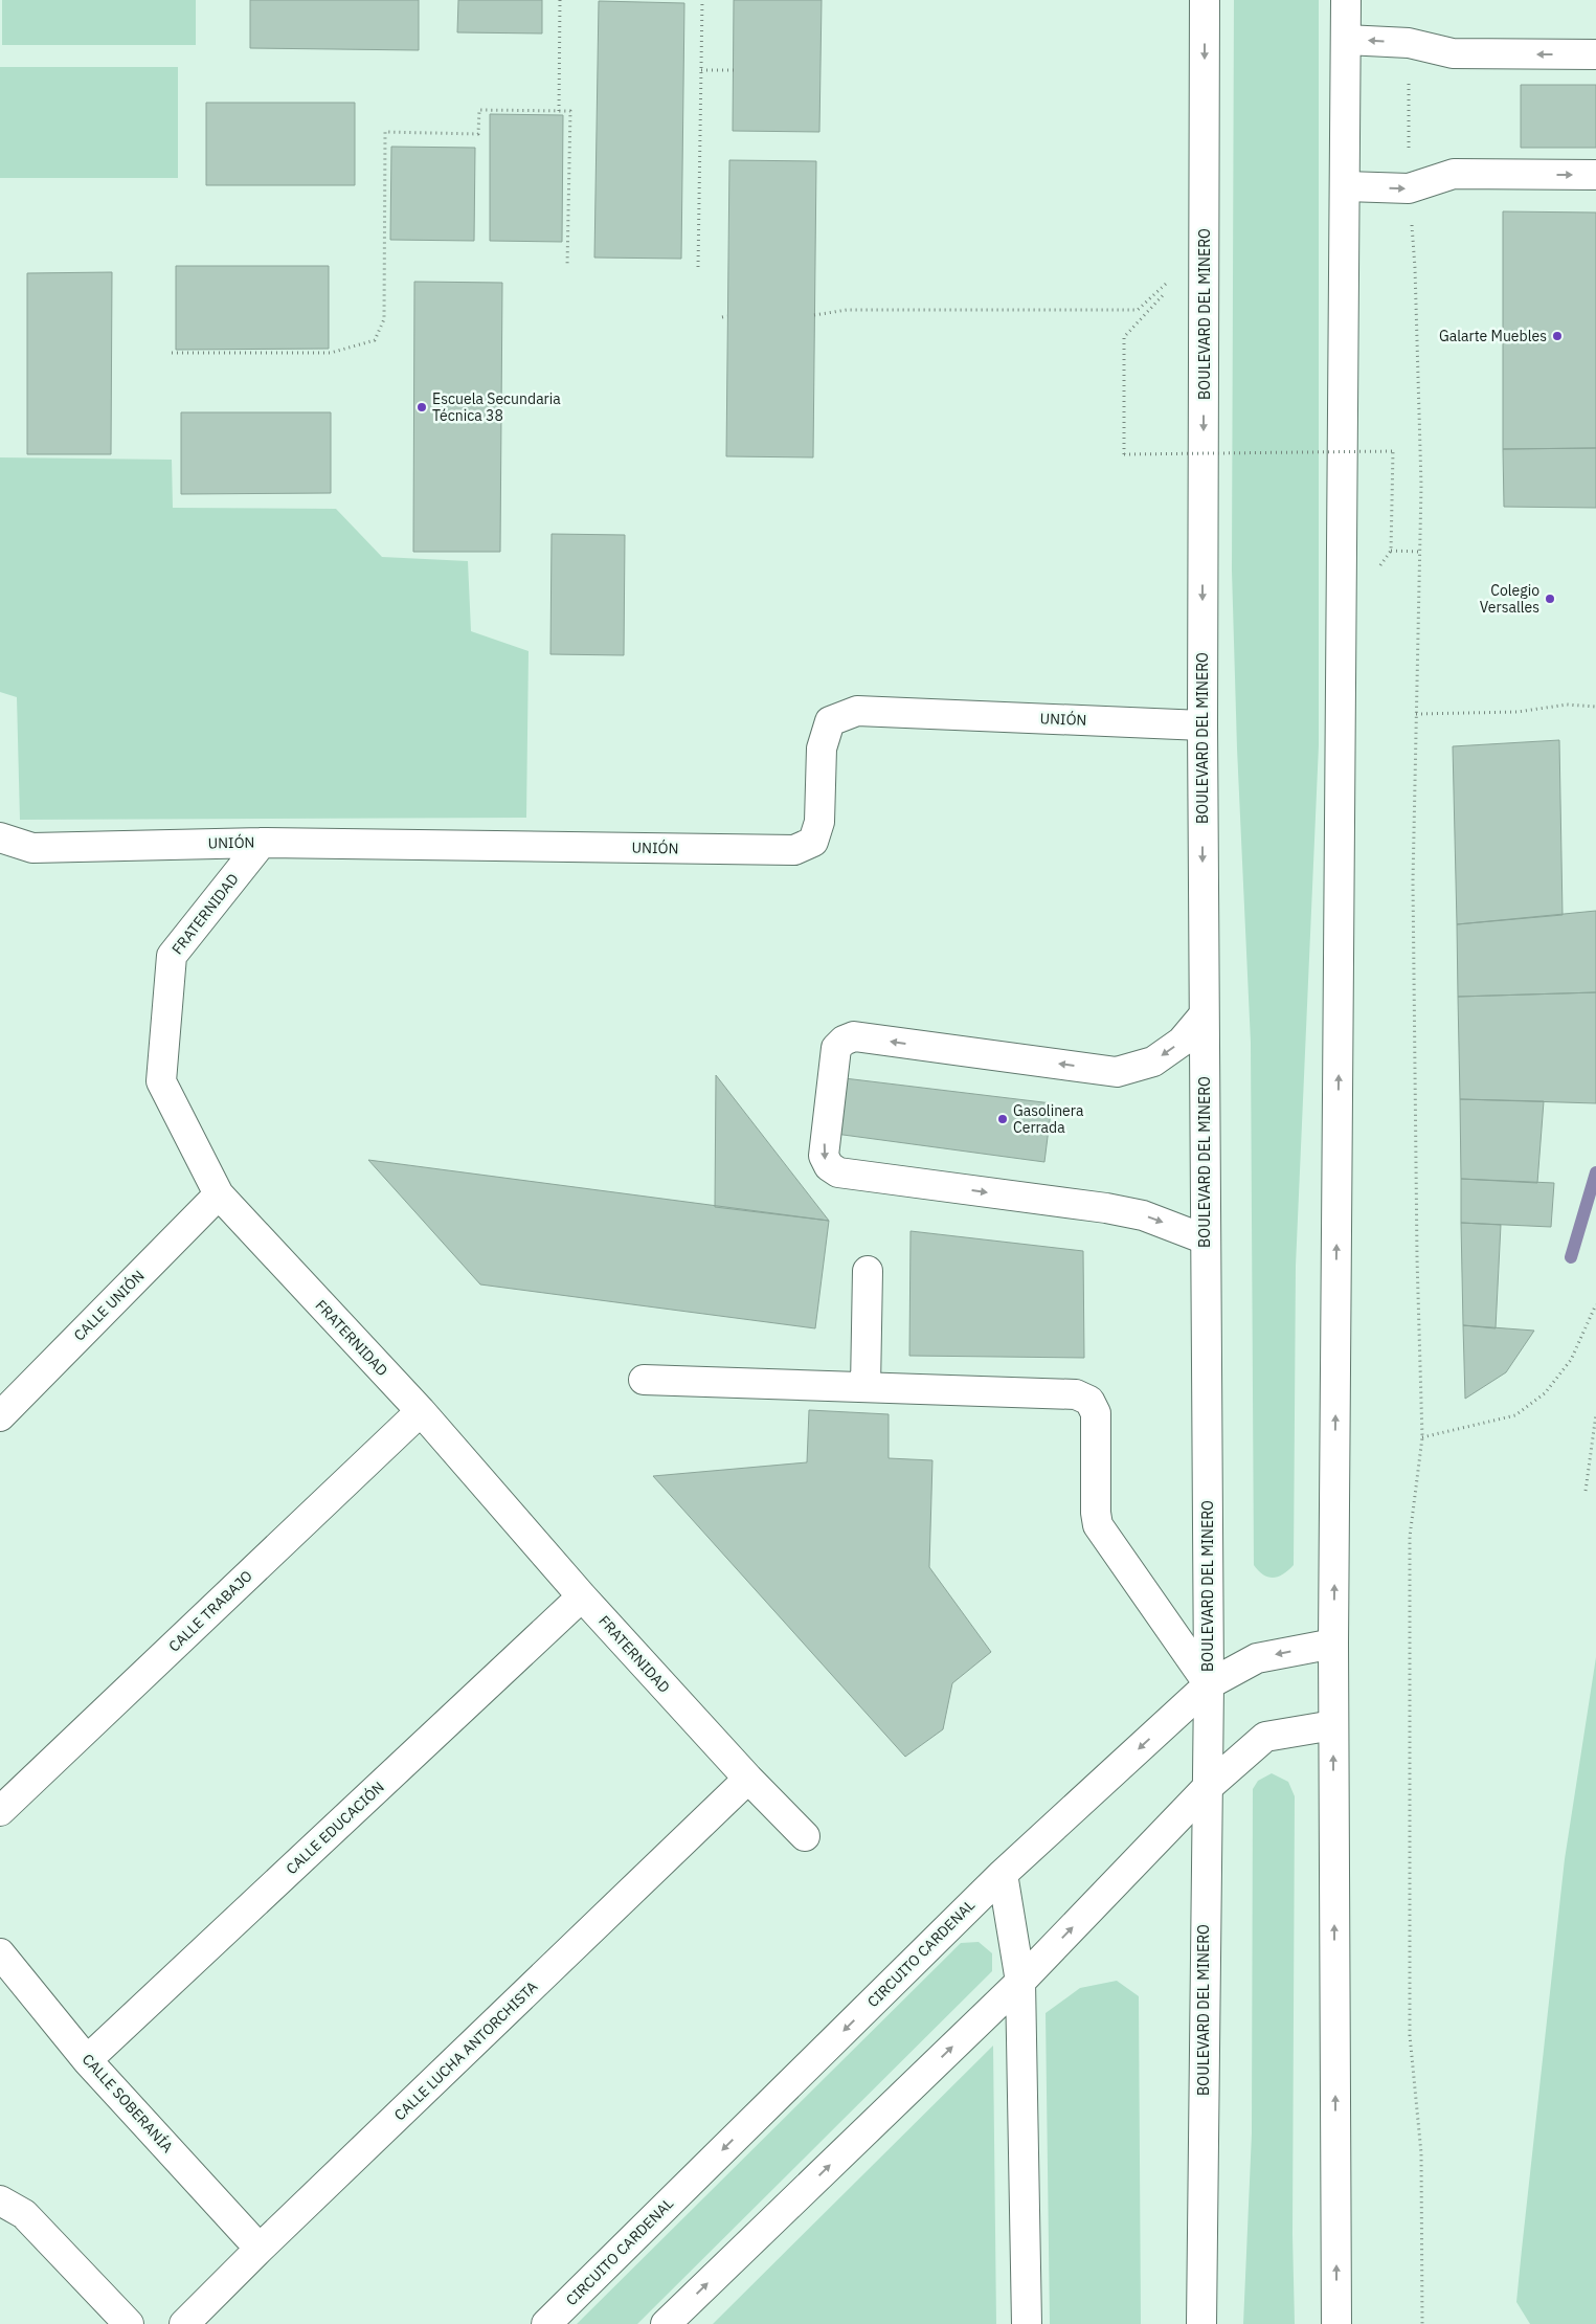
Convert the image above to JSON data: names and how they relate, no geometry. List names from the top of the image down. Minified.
{"streets":{"street":["BOULEVARD DEL MINERO","UNIÓN","FRATERNIDAD","CALLE UNIÓN","CALLE TRABAJO","CALLE EDUCACIÓN","CIRCUITO CARDENAL","CALLE LUCHA ANTORCHISTA","CALLE SOBERANÍA"]},"crossings":[["BOULEVARD DEL MINERO","UNIÓN"],["BOULEVARD DEL MINERO","CIRCUITO CARDENAL"],["UNIÓN","FRATERNIDAD"],["FRATERNIDAD","CALLE UNIÓN"],["FRATERNIDAD","CALLE TRABAJO"],["FRATERNIDAD","CALLE EDUCACIÓN"],["FRATERNIDAD","CALLE LUCHA ANTORCHISTA"],["CALLE EDUCACIÓN","CALLE SOBERANÍA"],["CALLE LUCHA ANTORCHISTA","CALLE SOBERANÍA"]],"places":["Galarte Muebles","Escuela Secundaria Técnica 38","Colegio Versalles","Gasolinera Cerrada"]}
